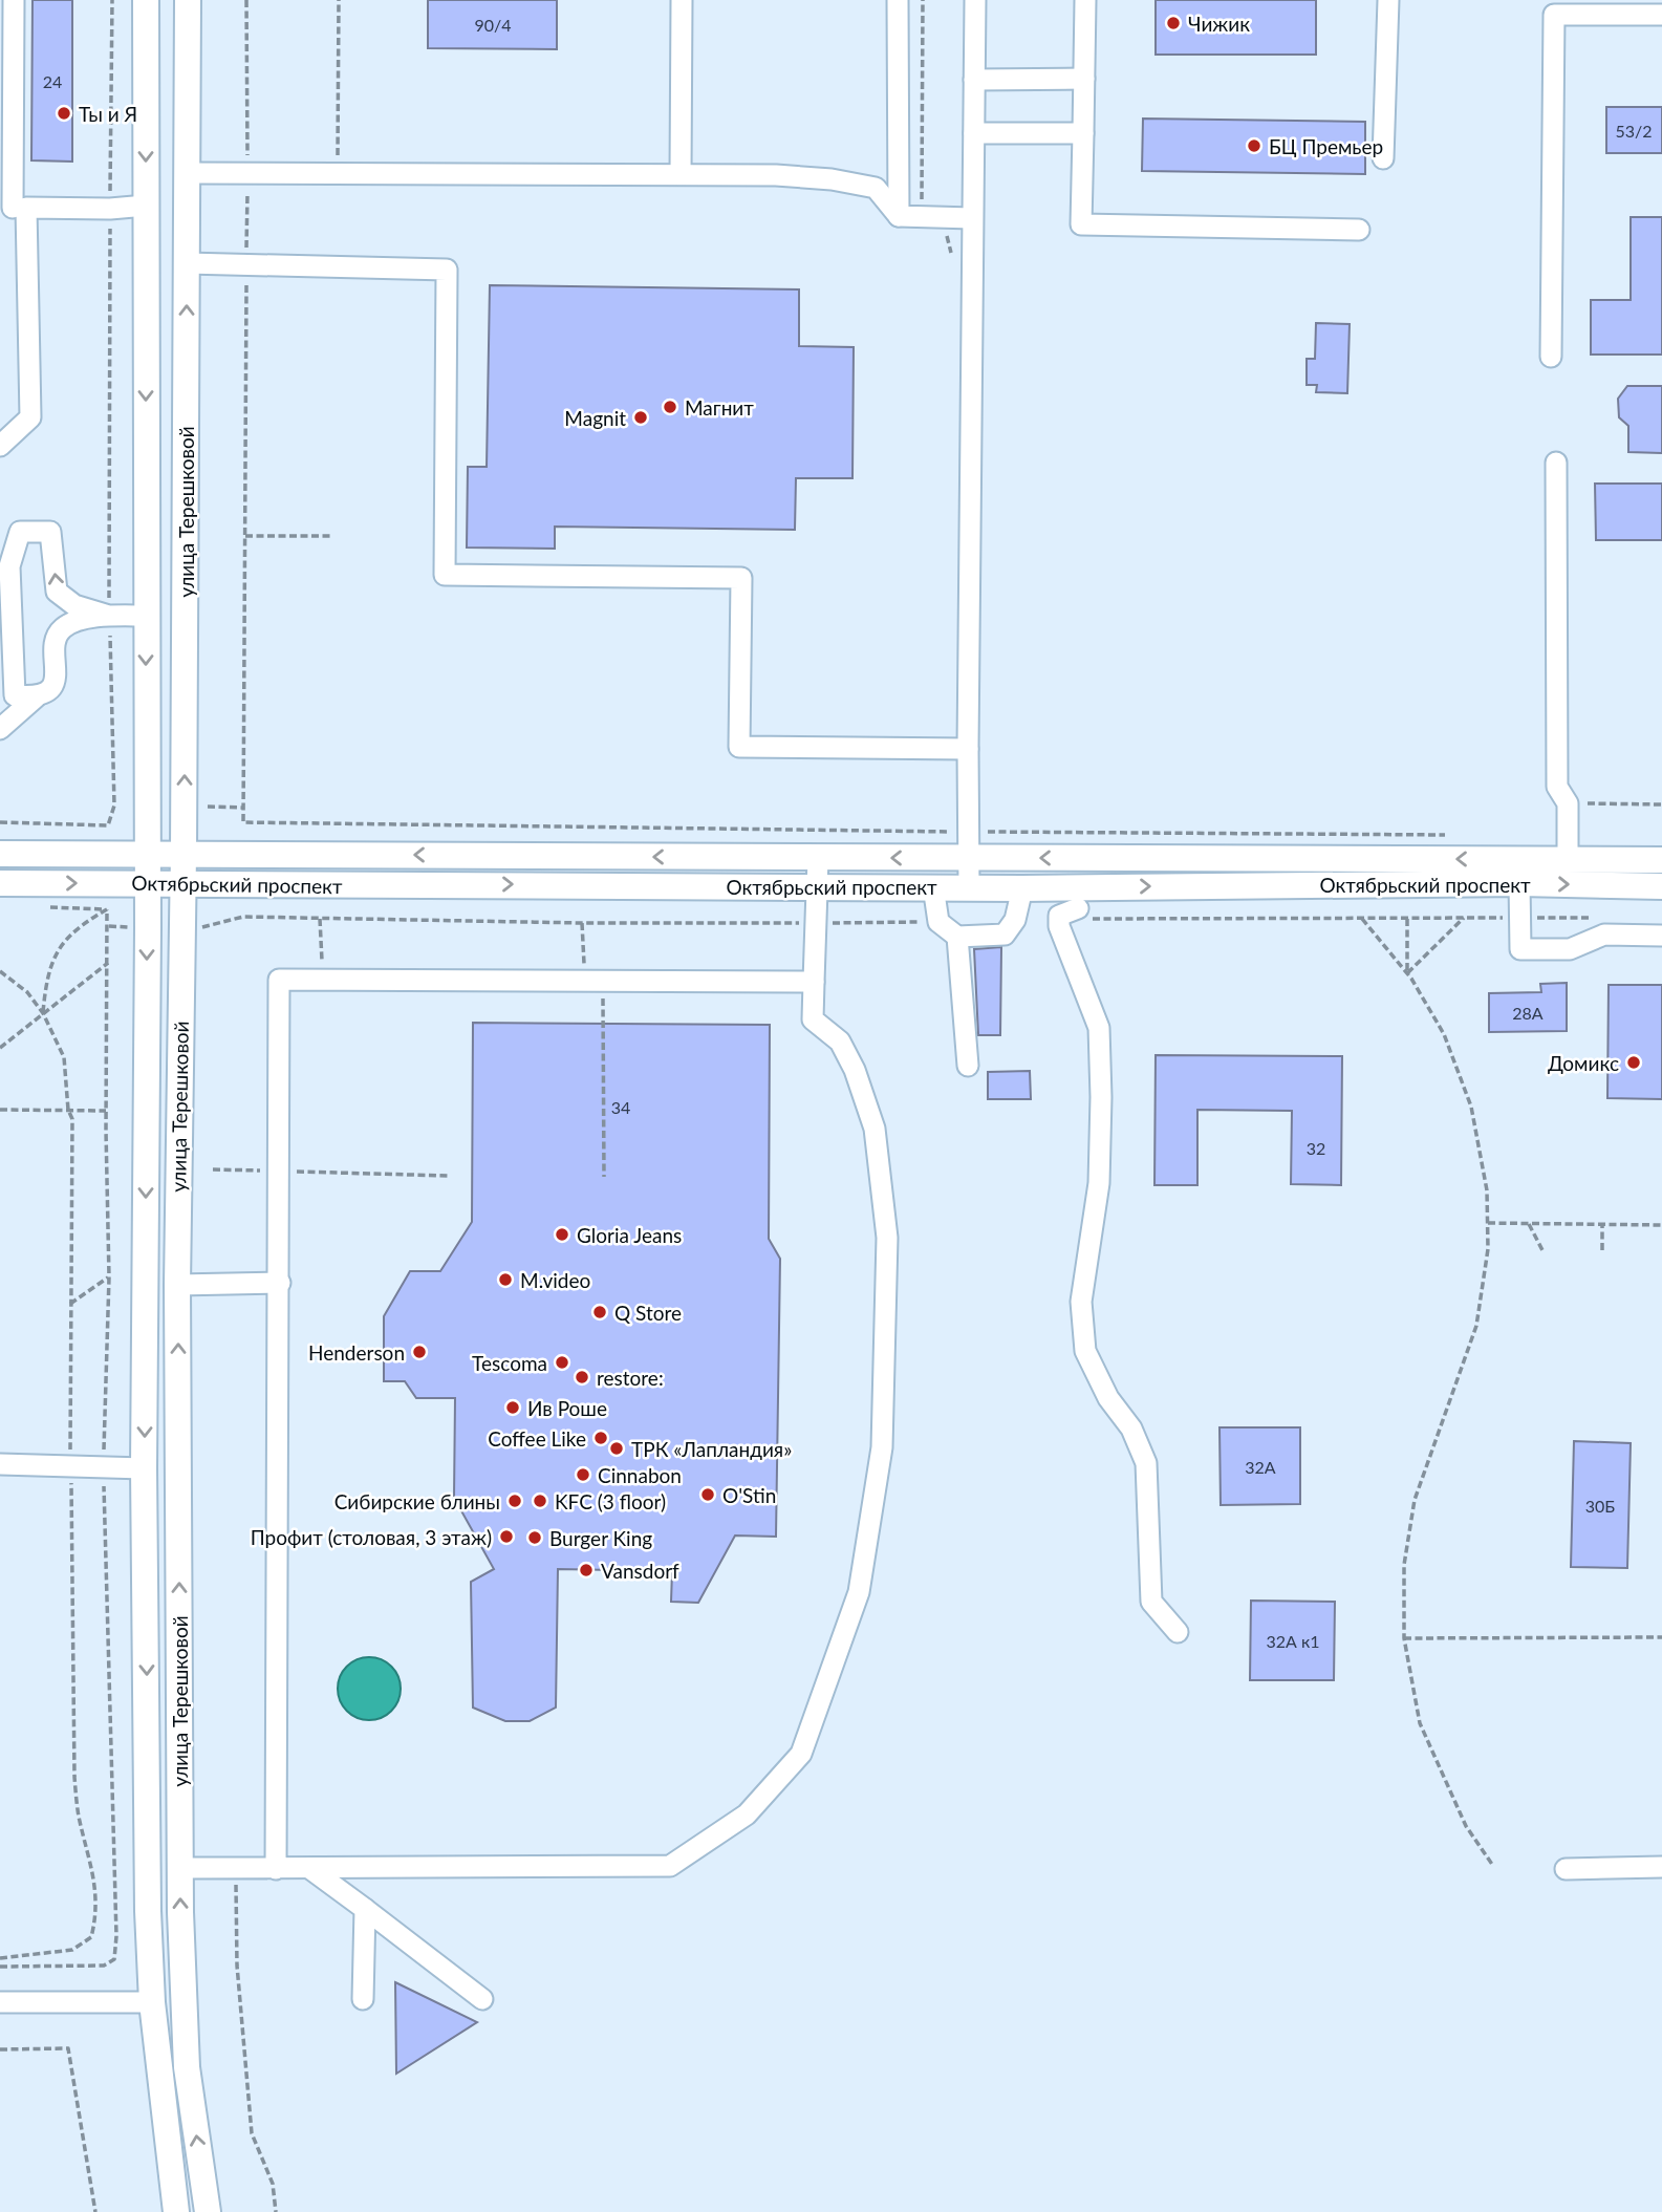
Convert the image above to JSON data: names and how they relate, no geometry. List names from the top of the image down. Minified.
{"streets":{"main road":["улица Терешковой","Октябрьский проспект"]},"crossings":[["улица Терешковой","Октябрьский проспект"]],"places":["Чижик","Ты и Я","БЦ Премьер","Магнит","Magnit","Домикс","Gloria Jeans","M.video","Q Store","Henderson","Tescoma","restore:","Ив Роше","Coffee Like","ТРК «Лапландия»","Cinnabon","O'Stin","Сибирские блины","KFC (3 floor)","Профит (столовая, 3 этаж)","Burger King","Vansdorf"],"house_numbers":["90/4","24","53/2","28А","34","32","32А","30Б","32А к1"]}
